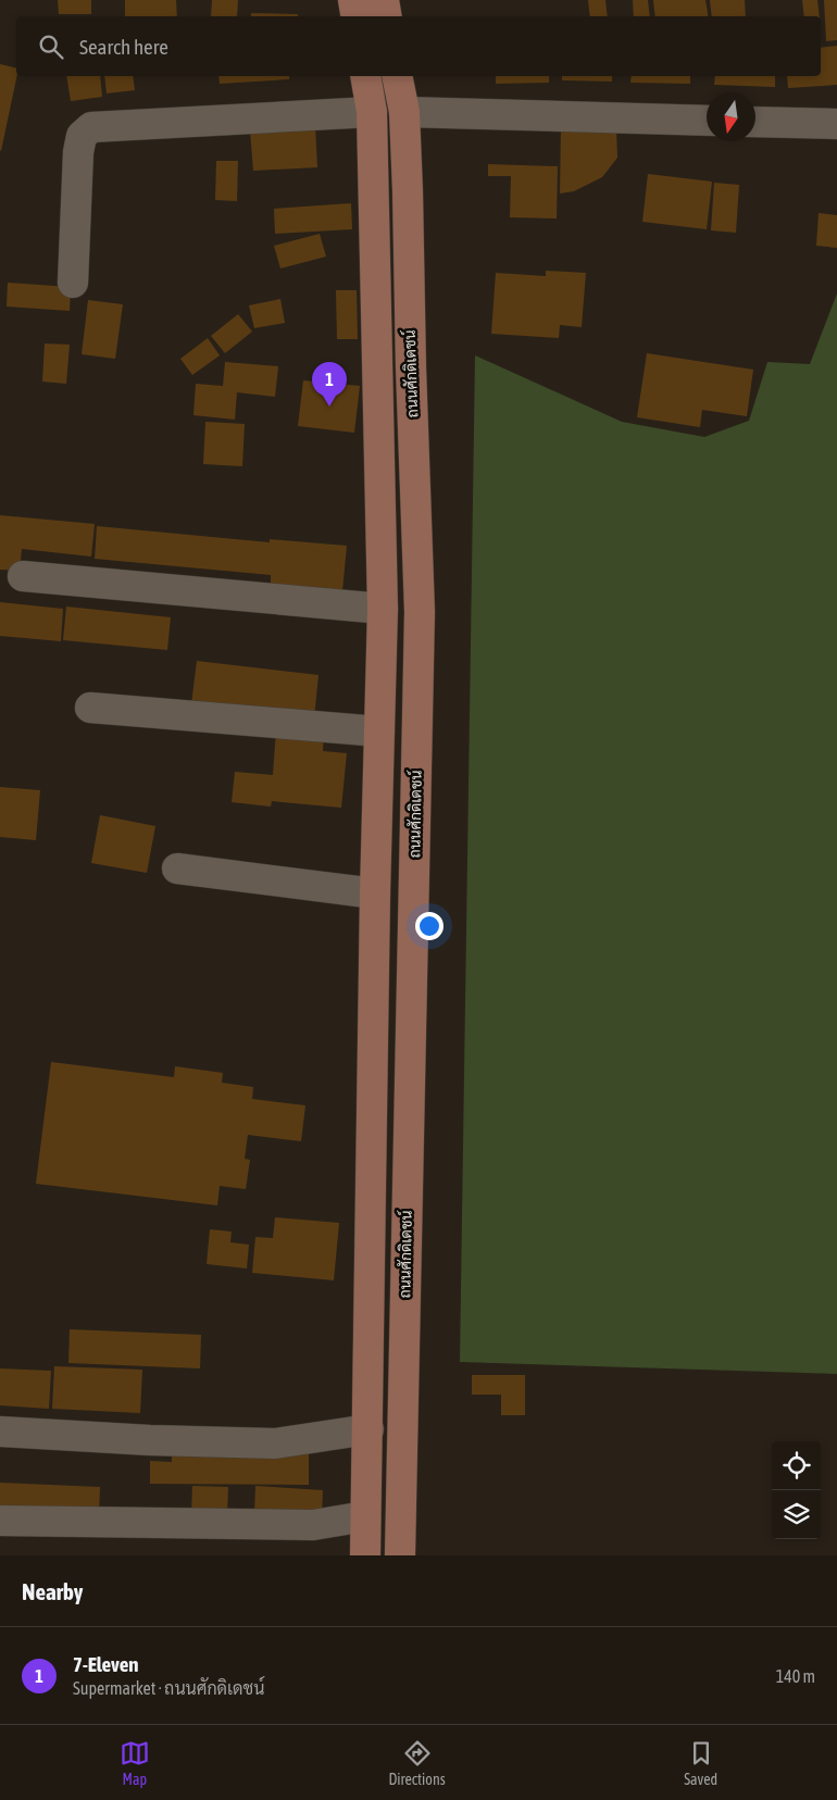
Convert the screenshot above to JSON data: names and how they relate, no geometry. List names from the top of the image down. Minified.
{"streets":{"main road":["ถนนศักดิเดชน์"]},"north":"bottom","page":{"search":"Search here","pins":"1","heading":"Nearby","list":[{"mark":"1","name":"7-Eleven","note":"Supermarket · ถนนศักดิเดชน์","value":"140 m"}],"nav":["Map","Directions","Saved"]}}
